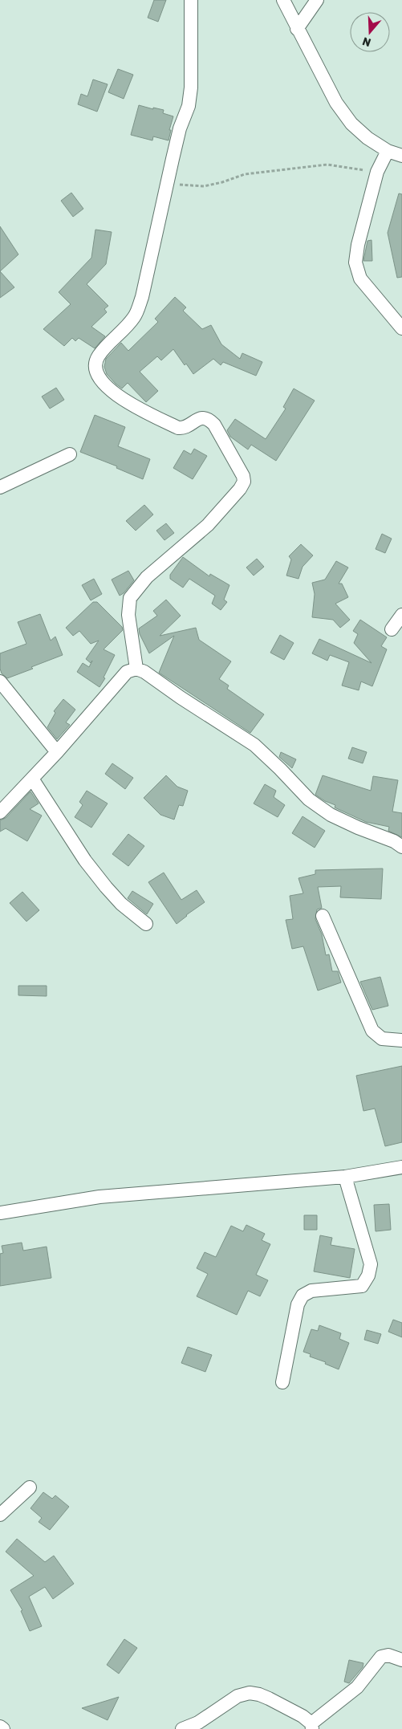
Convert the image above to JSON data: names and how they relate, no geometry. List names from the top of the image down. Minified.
{"north":"bottom"}
